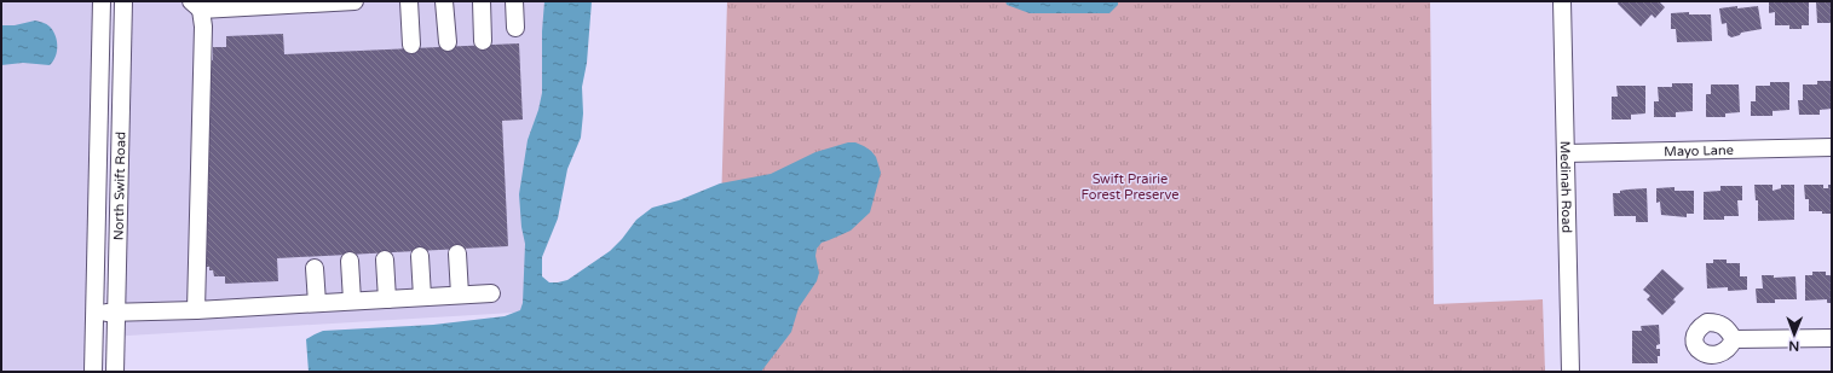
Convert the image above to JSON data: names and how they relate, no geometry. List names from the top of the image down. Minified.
{"streets":{"street":["Mayo Lane","North Swift Road","Medinah Road"]},"crossings":[["Mayo Lane","Medinah Road"]],"parks":["Swift Prairie Forest Preserve"],"north":"bottom"}
